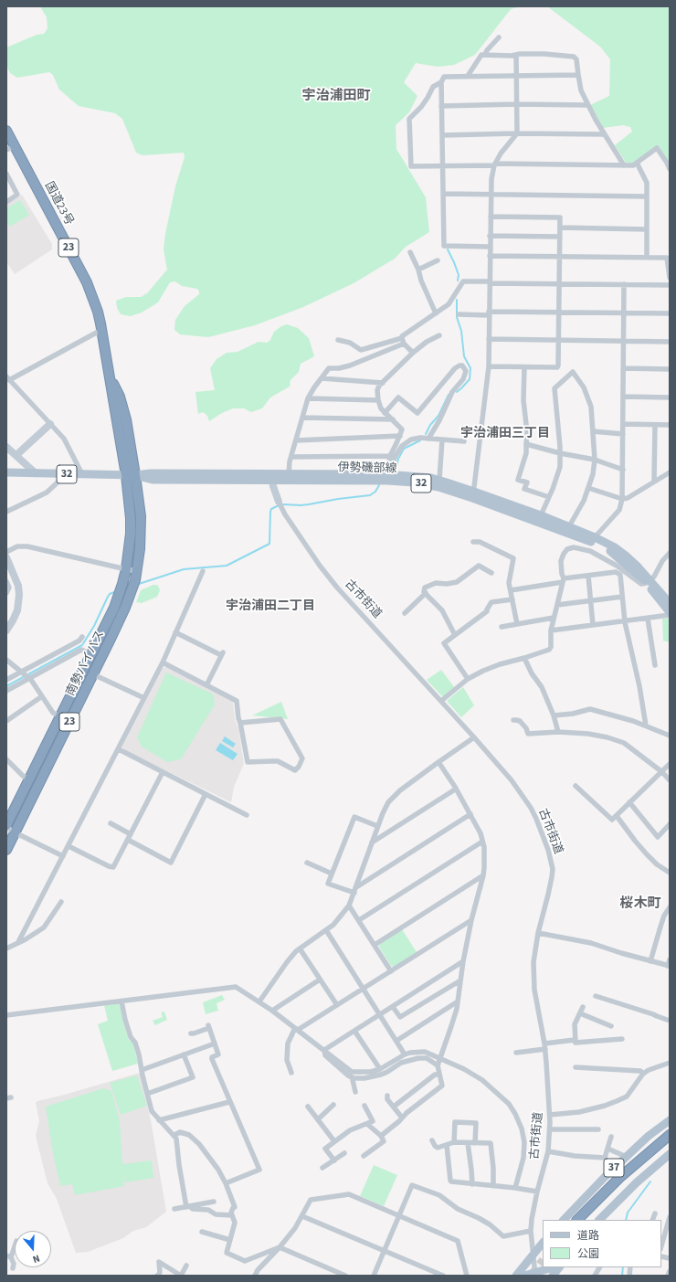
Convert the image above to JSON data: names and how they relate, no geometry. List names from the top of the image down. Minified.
{"streets":{"highway":["国道23号","23","南勢バイパス"],"main road":["伊勢磯部線","32","37"],"street":["古市街道"]},"crossings":[["国道23号","伊勢磯部線"],["国道23号","南勢バイパス"],["伊勢磯部線","南勢バイパス"]],"districts":["宇治浦田町","宇治浦田三丁目","宇治浦田二丁目","桜木町"],"legend":["道路","公園"],"north":"bottom"}
